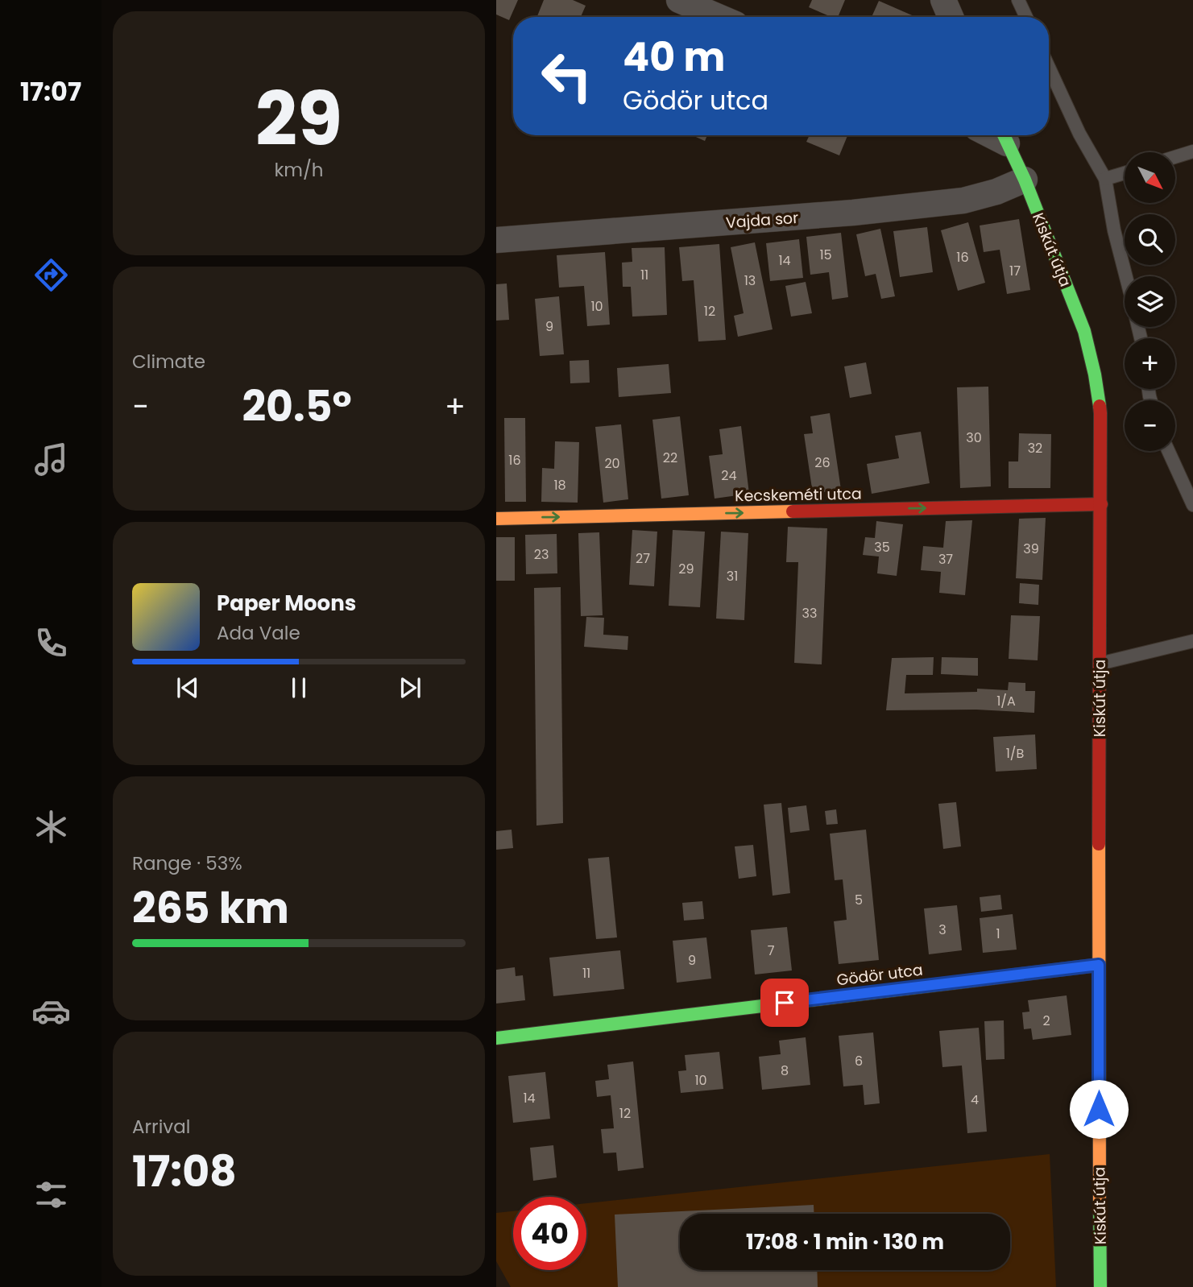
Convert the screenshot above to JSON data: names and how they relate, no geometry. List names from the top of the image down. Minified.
{"streets":{"street":["Vajda sor","Kiskút útja","Kecskeméti utca","Gödör utca"]},"crossings":[["Vajda sor","Kiskút útja"],["Kiskút útja","Kecskeméti utca"],["Kiskút útja","Gödör utca"]],"one_way":["Kecskeméti utca"],"house_numbers":["15","16","14","17","11","13","10","12","9","30","32","22","16","26","20","24","18","35","39","23","27","37","29","31","33","1/A","1/B","5","3","1","7","9","11","2","6","8","10","14","4","12"],"north":"bottom right","page":{"tabs":"17:07","tile":[["29","km/h"],"Climate",["Range · 53%","265 km"],["Arrival","17:08"]],"turn":["40 m","Gödör utca"],"map_buttons":["+","−"],"heat":["−","20.5°","+"],"song":["Paper Moons","Ada Vale"],"limit":"40","trip":"17:08 · 1 min · 130 m"}}
